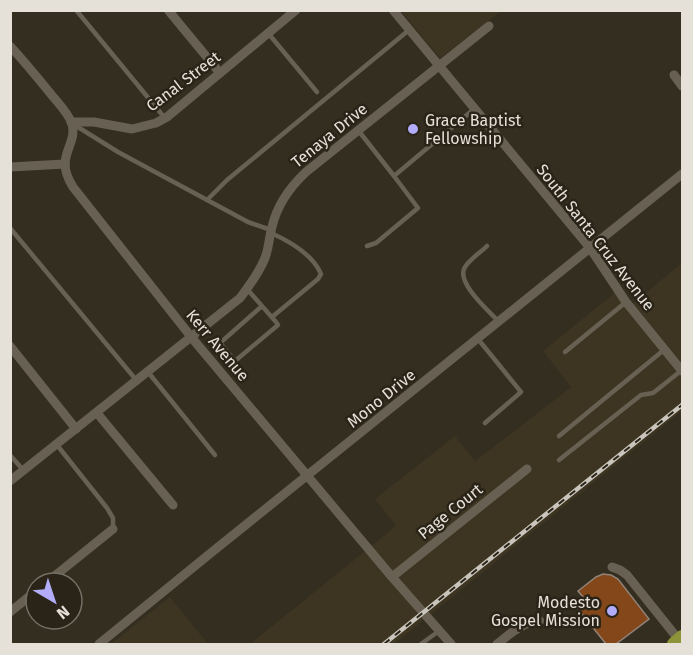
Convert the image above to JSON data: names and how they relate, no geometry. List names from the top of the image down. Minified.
{"streets":{"street":["Canal Street","Tenaya Drive","South Santa Cruz Avenue","Kerr Avenue","Mono Drive","Page Court"]},"crossings":[["Tenaya Drive","South Santa Cruz Avenue"],["Tenaya Drive","Kerr Avenue"],["South Santa Cruz Avenue","Mono Drive"],["Kerr Avenue","Mono Drive"],["Kerr Avenue","Page Court"]],"places":["Grace Baptist Fellowship","Modesto Gospel Mission"],"north":"bottom right"}
